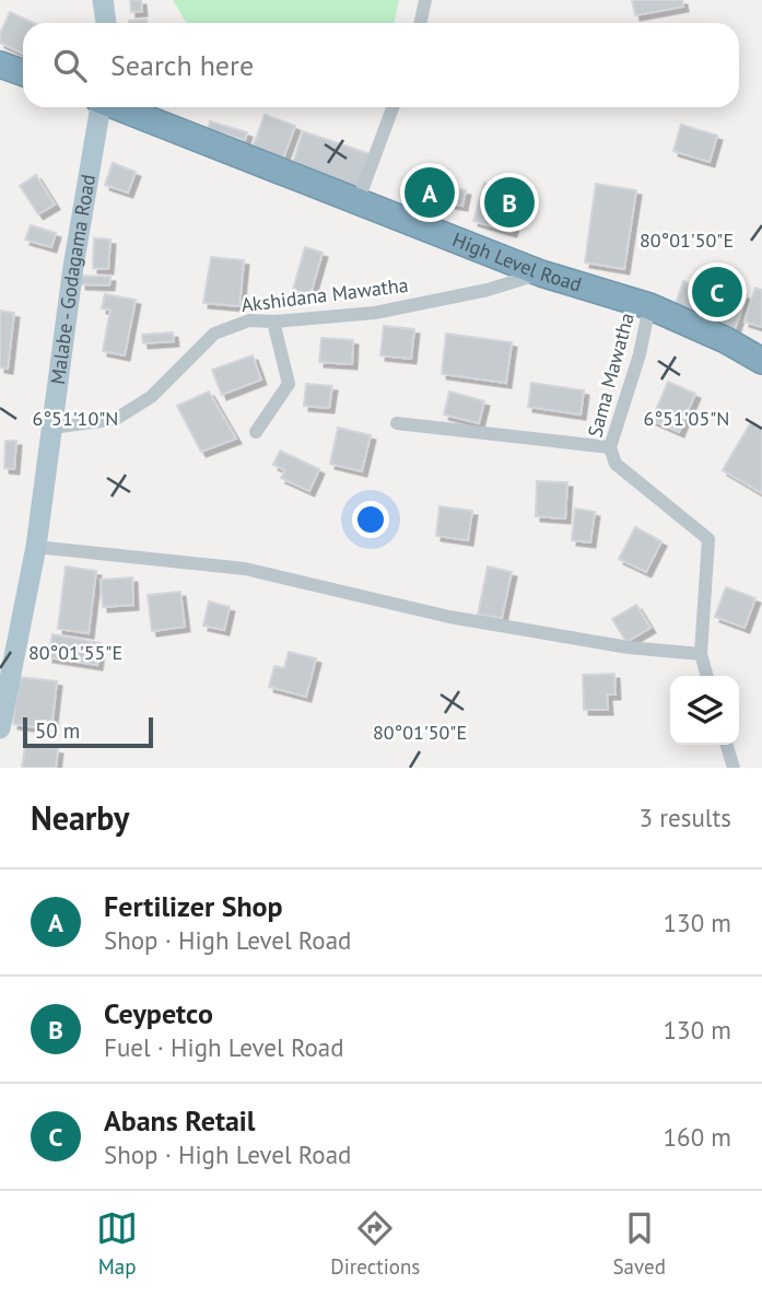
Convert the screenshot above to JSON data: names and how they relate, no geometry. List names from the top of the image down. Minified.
{"streets":{"highway":["High Level Road"],"main road":["Malabe - Godagama Road"],"street":["Akshidana Mawatha","Sama Mawatha"]},"crossings":[["High Level Road","Akshidana Mawatha"],["High Level Road","Sama Mawatha"],["Malabe - Godagama Road","Akshidana Mawatha"]],"scale_bar":"50 m","page":{"search":"Search here","pins":["A","B","C"],"scale":"50 m","heading":["Nearby","3 results"],"list":[{"mark":"A","name":"Fertilizer Shop","note":"Shop · High Level Road","value":"130 m"},{"mark":"B","name":"Ceypetco","note":"Fuel · High Level Road","value":"130 m"},{"mark":"C","name":"Abans Retail","note":"Shop · High Level Road","value":"160 m"}],"nav":["Map","Directions","Saved"]},"coordinates":["80°01'50\"E","6°51'05\"N","6°51'10\"N","80°01'55\"E"]}
